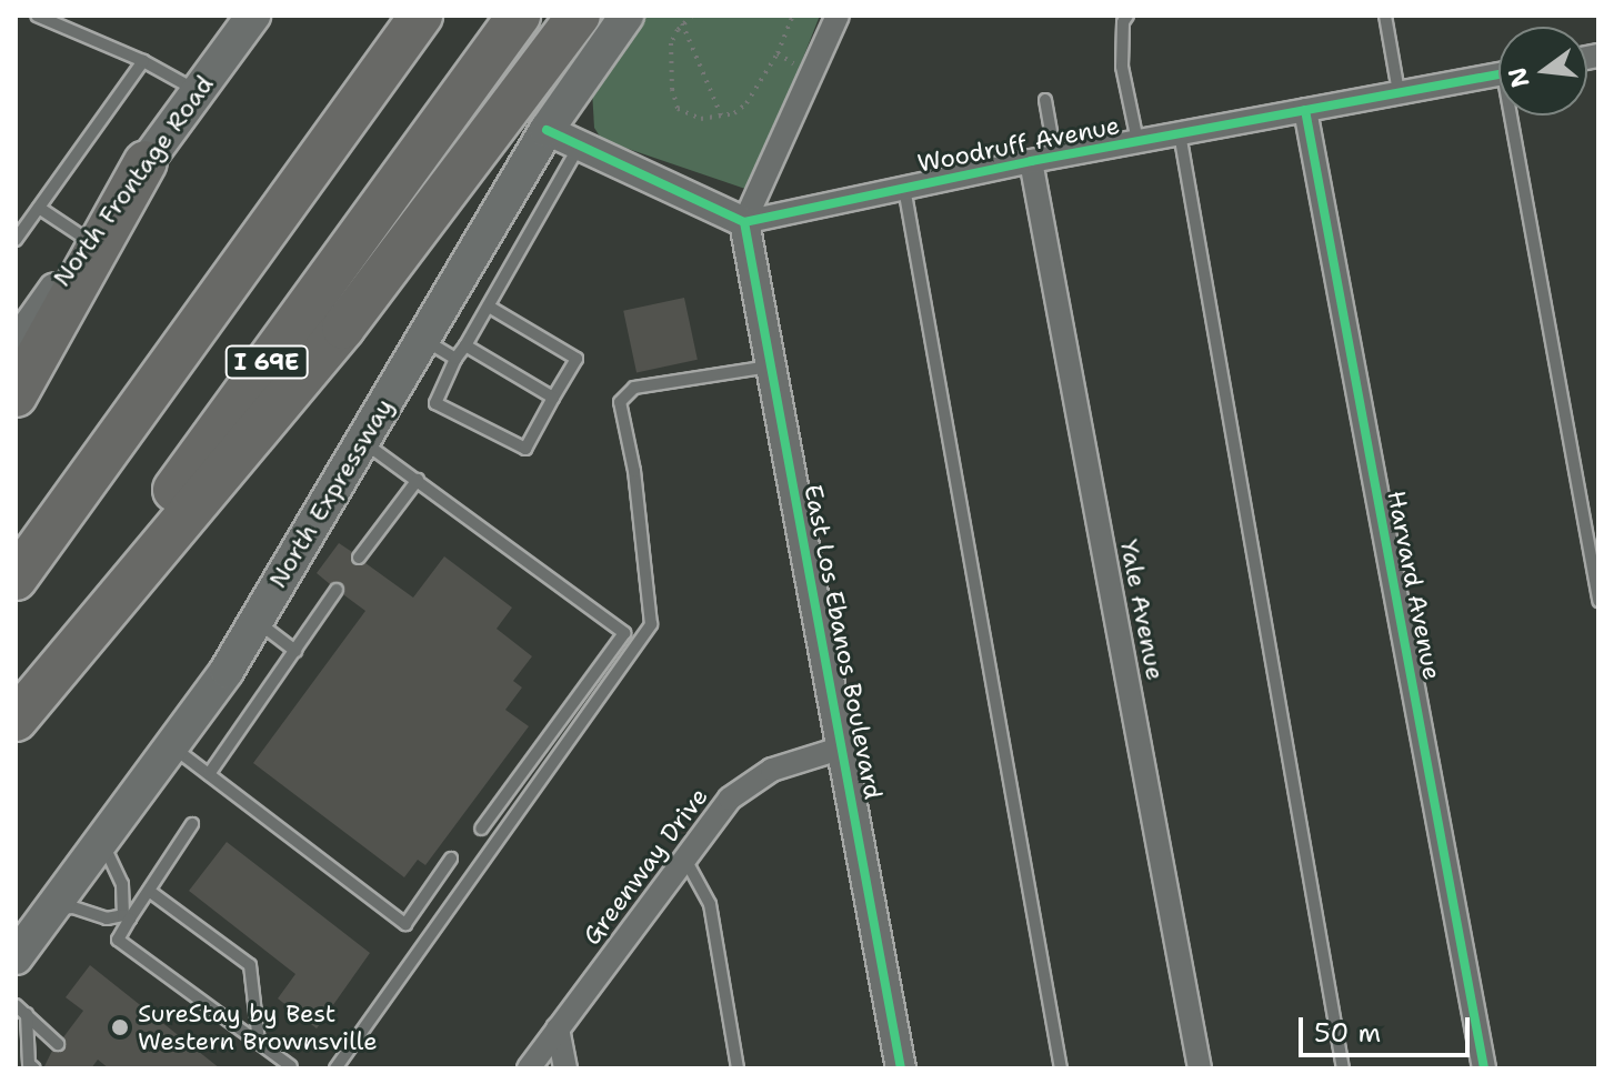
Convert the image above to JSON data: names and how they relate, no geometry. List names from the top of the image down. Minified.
{"streets":{"highway":["I 69E"],"main road":["North Frontage Road","North Expressway"],"street":["Woodruff Avenue","Harvard Avenue","Yale Avenue","East Los Ebanos Boulevard","Greenway Drive"]},"crossings":[["Woodruff Avenue","Harvard Avenue"],["Woodruff Avenue","Yale Avenue"],["Woodruff Avenue","East Los Ebanos Boulevard"],["East Los Ebanos Boulevard","Greenway Drive"]],"places":["SureStay by Best Western Brownsville"],"scale_bar":"50 m","north":"left"}
